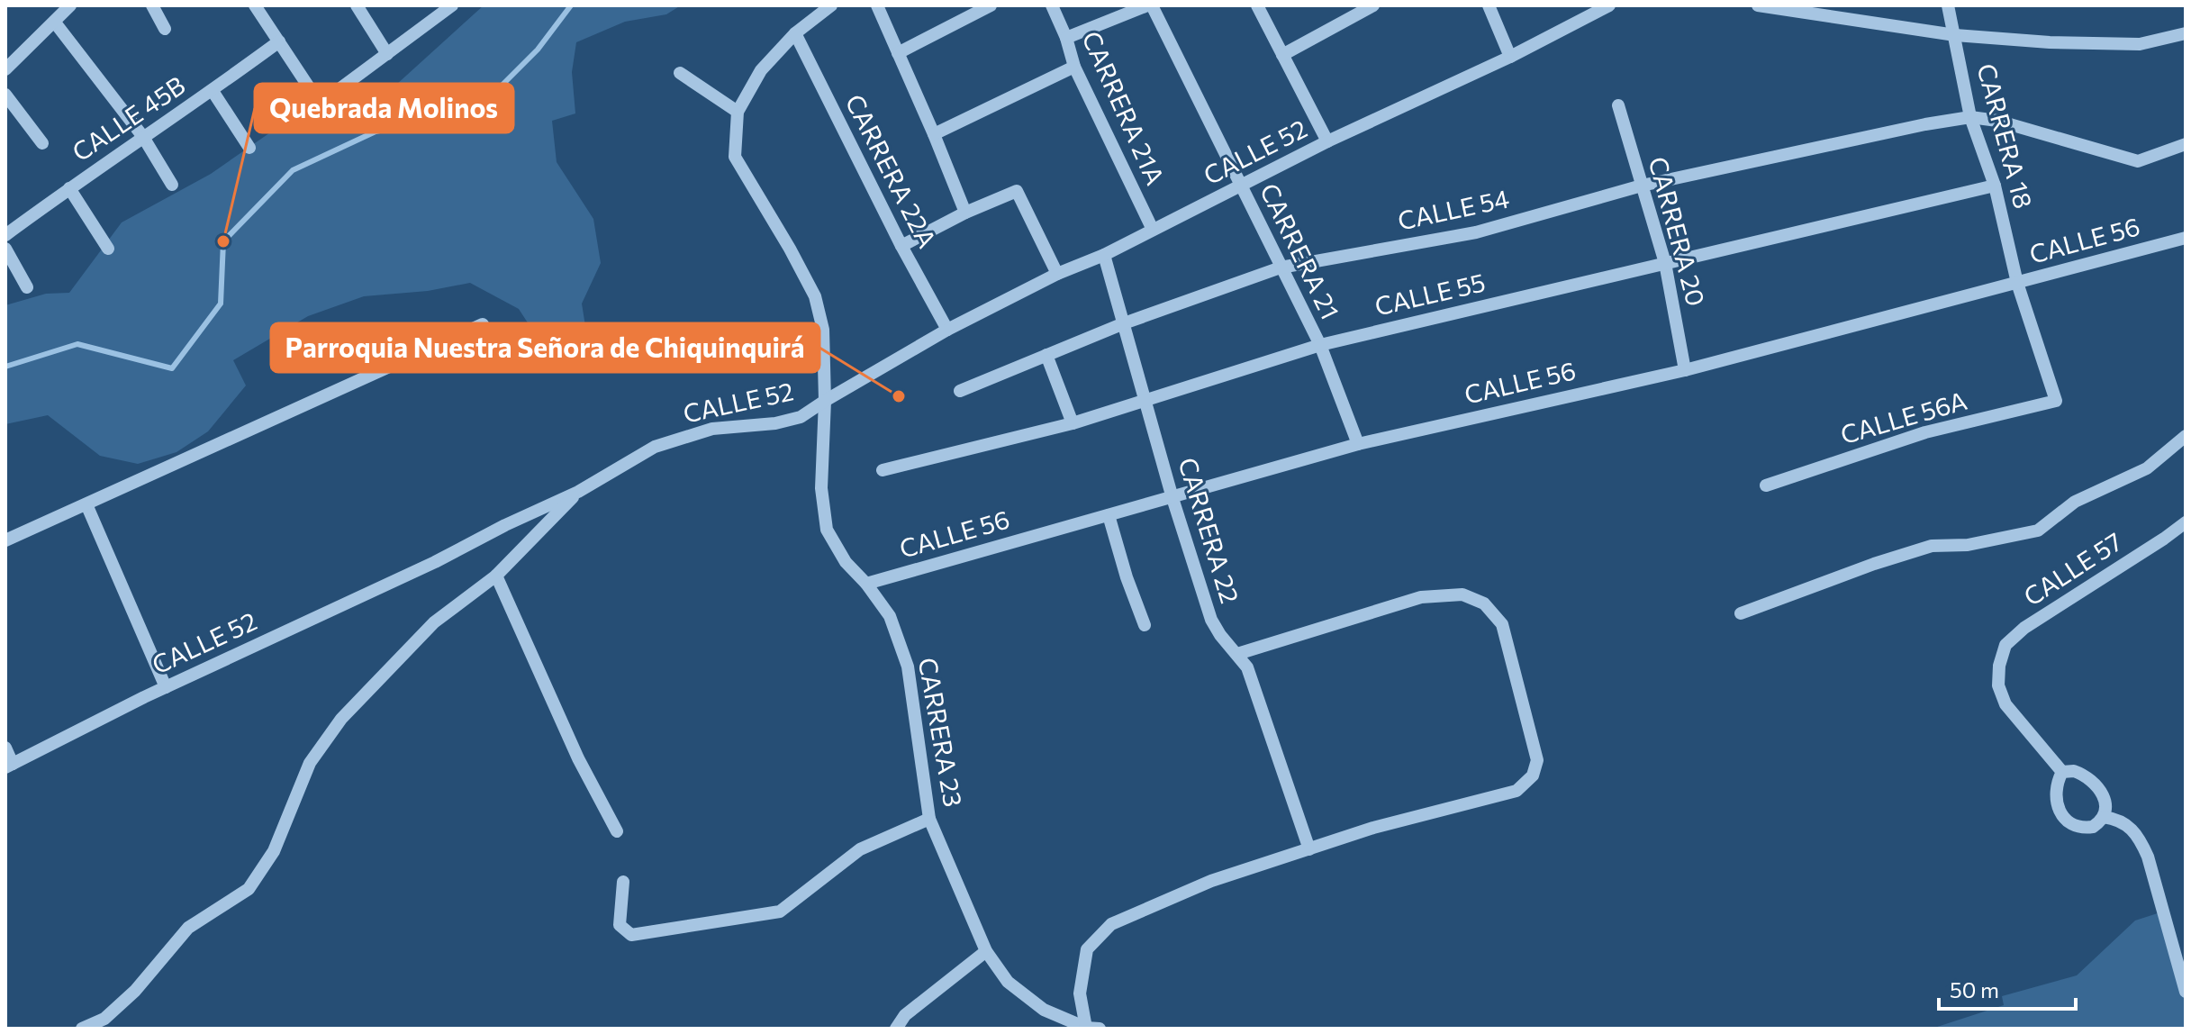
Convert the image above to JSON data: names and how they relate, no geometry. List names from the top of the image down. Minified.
{"streets":{"street":["CARRERA 21A","CALLE 45B","CARRERA 18","CALLE 52","CARRERA 22A","CALLE 54","CARRERA 20","CALLE 56","CARRERA 21","CALLE 55","CALLE 56A","CARRERA 22","CALLE 57","CARRERA 23"]},"crossings":[["CARRERA 21A","CALLE 52"],["CARRERA 18","CALLE 54"],["CARRERA 18","CALLE 56"],["CARRERA 18","CALLE 55"],["CARRERA 18","CALLE 56A"],["CALLE 52","CARRERA 22A"],["CALLE 52","CARRERA 21"],["CALLE 52","CARRERA 22"],["CALLE 52","CARRERA 23"],["CALLE 54","CARRERA 20"],["CALLE 54","CARRERA 21"],["CALLE 54","CARRERA 22"],["CARRERA 20","CALLE 56"],["CARRERA 20","CALLE 55"],["CALLE 56","CARRERA 21"],["CALLE 56","CARRERA 22"],["CALLE 56","CARRERA 23"],["CARRERA 21","CALLE 55"],["CALLE 55","CARRERA 22"]],"places":["Quebrada Molinos","Parroquia Nuestra Señora de Chiquinquirá"],"scale_bar":"50 m"}
